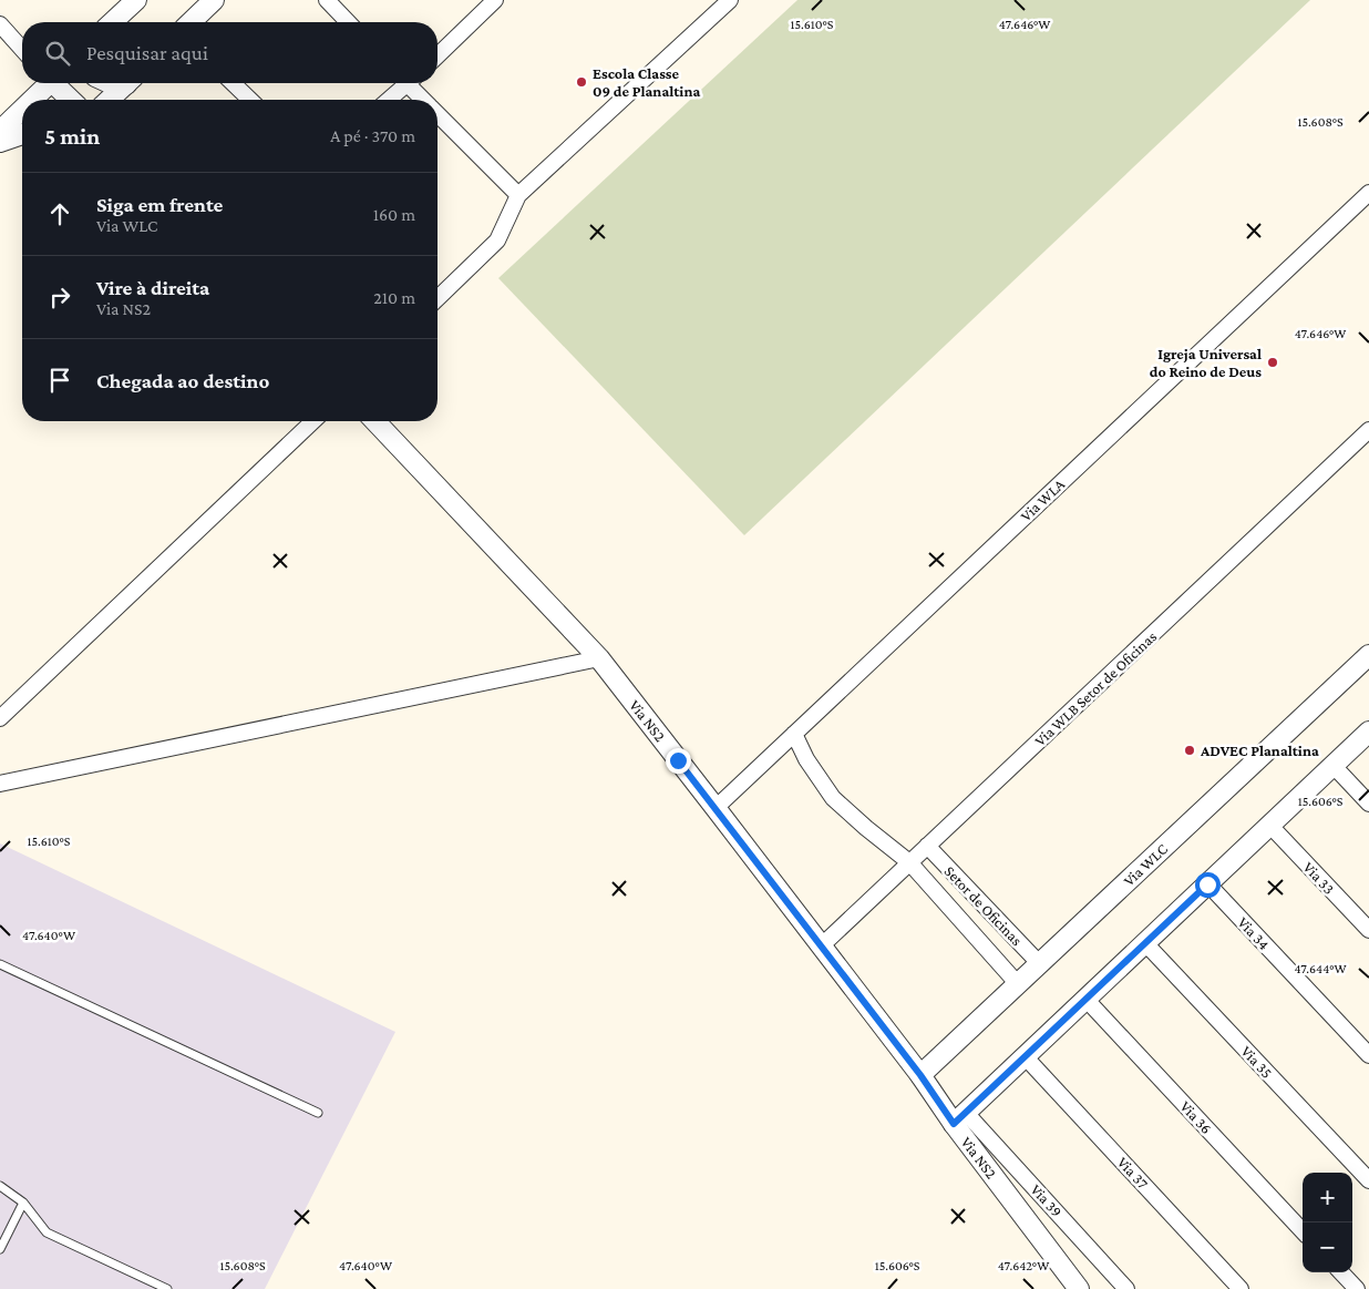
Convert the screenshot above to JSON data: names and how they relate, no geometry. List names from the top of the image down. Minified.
{"streets":{"street":["Via WLA","Via WLB Setor de Oficinas","Via NS2","Via WLC","Via 33","Setor de Oficinas","Via 34","Via 35","Via 36","Via 37","Via 39"]},"crossings":[["Via WLA","Via NS2"],["Via WLB Setor de Oficinas","Via NS2"],["Via WLB Setor de Oficinas","Setor de Oficinas"],["Via NS2","Via WLC"],["Via NS2","Via 39"],["Via WLC","Setor de Oficinas"]],"places":["Escola Classe 09 de Planaltina","Igreja Universal do Reino de Deus","ADVEC Planaltina"],"page":{"search":"Pesquisar aqui","heading":["5 min","A pé · 370 m"],"list":[["Siga em frente","Via WLC","160 m"],["Vire à direita","Via NS2","210 m"],"Chegada ao destino"],"map_buttons":["+","−"]},"coordinates":["47.646°W","15.610°S","15.608°S","15.606°S","47.640°W","47.644°W","47.642°W"]}
